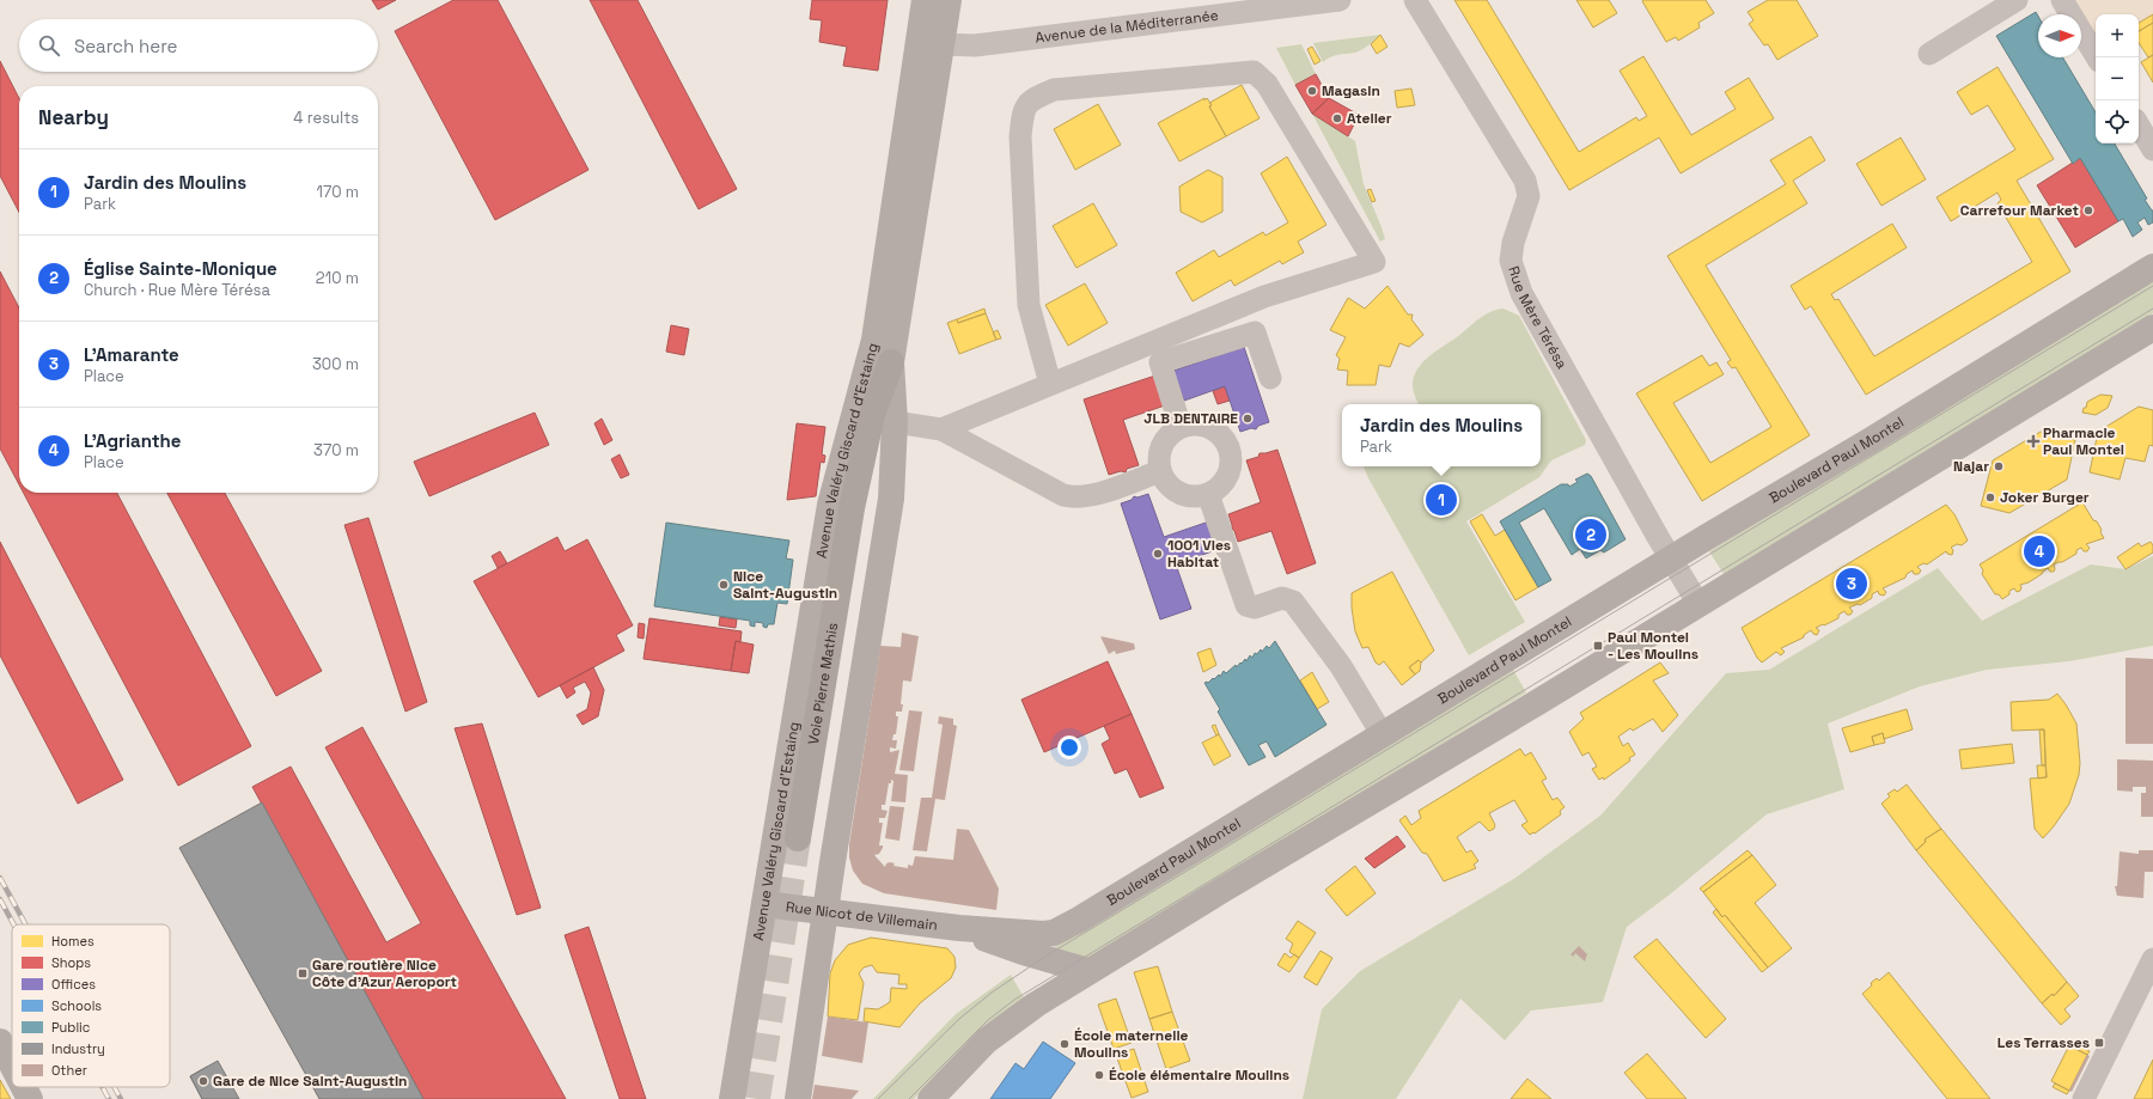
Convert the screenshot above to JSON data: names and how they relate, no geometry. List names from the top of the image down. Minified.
{"streets":{"highway":["Voie Pierre Mathis"],"main road":["Avenue Valéry Giscard d'Estaing","Boulevard Paul Montel","Rue Nicot de Villemain"],"street":["Avenue de la Méditerranée","Rue Mère Térésa"]},"crossings":[["Avenue de la Méditerranée","Avenue Valéry Giscard d'Estaing"],["Rue Mère Térésa","Boulevard Paul Montel"],["Avenue Valéry Giscard d'Estaing","Voie Pierre Mathis"],["Avenue Valéry Giscard d'Estaing","Rue Nicot de Villemain"],["Boulevard Paul Montel","Rue Nicot de Villemain"]],"places":{"other":["Magasin","Atelier","Carrefour Market","JLB DENTAIRE","Najar","Joker Burger","1001 Vies Habitat","Nice Saint-Augustin","École maternelle Moulins","École élémentaire Moulins","Gare de Nice Saint-Augustin"],"health":["Pharmacie Paul Montel"],"transit":["Paul Montel - Les Moulins","Gare routière Nice Côte d'Azur Aeroport","Les Terrasses"]},"legend":["Homes","Shops","Offices","Schools","Public","Industry","Other"],"north":"right","page":{"map_buttons":["+","−"],"search":"Search here","heading":["Nearby","4 results"],"list":[{"mark":"1","name":"Jardin des Moulins","note":"Park","value":"170 m"},{"mark":"2","name":"Église Sainte-Monique","note":"Church · Rue Mère Térésa","value":"210 m"},{"mark":"3","name":"L'Amarante","note":"Place","value":"300 m"},{"mark":"4","name":"L'Agrianthe","note":"Place","value":"370 m"}],"popup":["Jardin des Moulins","Park"],"pins":["1","2","4","3"]}}
